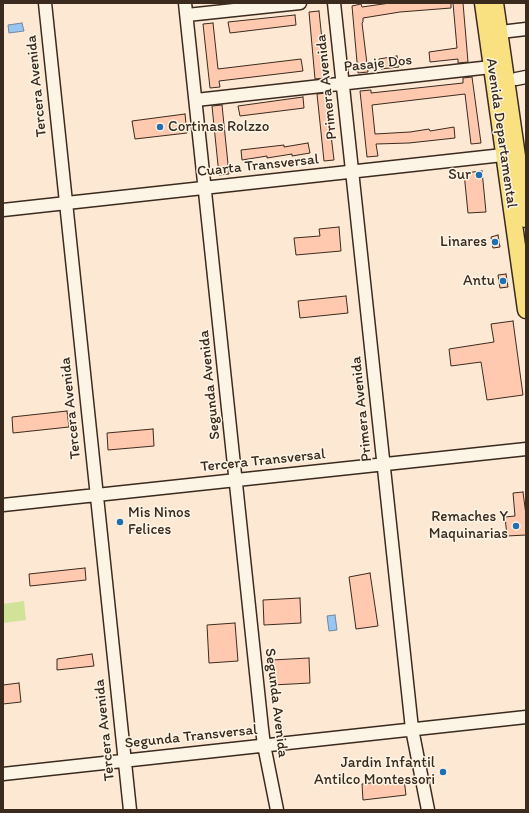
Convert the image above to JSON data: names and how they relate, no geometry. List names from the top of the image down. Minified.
{"streets":{"main road":["Avenida Departamental"],"street":["Pasaje Dos","Tercera Avenida","Primera Avenida","Cuarta Transversal","Segunda Avenida","Tercera Transversal","Segunda Transversal"]},"crossings":[["Pasaje Dos","Primera Avenida"],["Pasaje Dos","Avenida Departamental"],["Pasaje Dos","Segunda Avenida"],["Tercera Avenida","Cuarta Transversal"],["Tercera Avenida","Tercera Transversal"],["Tercera Avenida","Segunda Transversal"],["Primera Avenida","Cuarta Transversal"],["Primera Avenida","Tercera Transversal"],["Primera Avenida","Segunda Transversal"],["Avenida Departamental","Cuarta Transversal"],["Cuarta Transversal","Segunda Avenida"],["Segunda Avenida","Tercera Transversal"],["Segunda Avenida","Segunda Transversal"]],"places":["Cortinas Rolzzo","Sur","Linares","Antu","Mis Ninos Felices","Remaches Y Maquinarias","Jardin Infantil Antilco Montessori"]}
